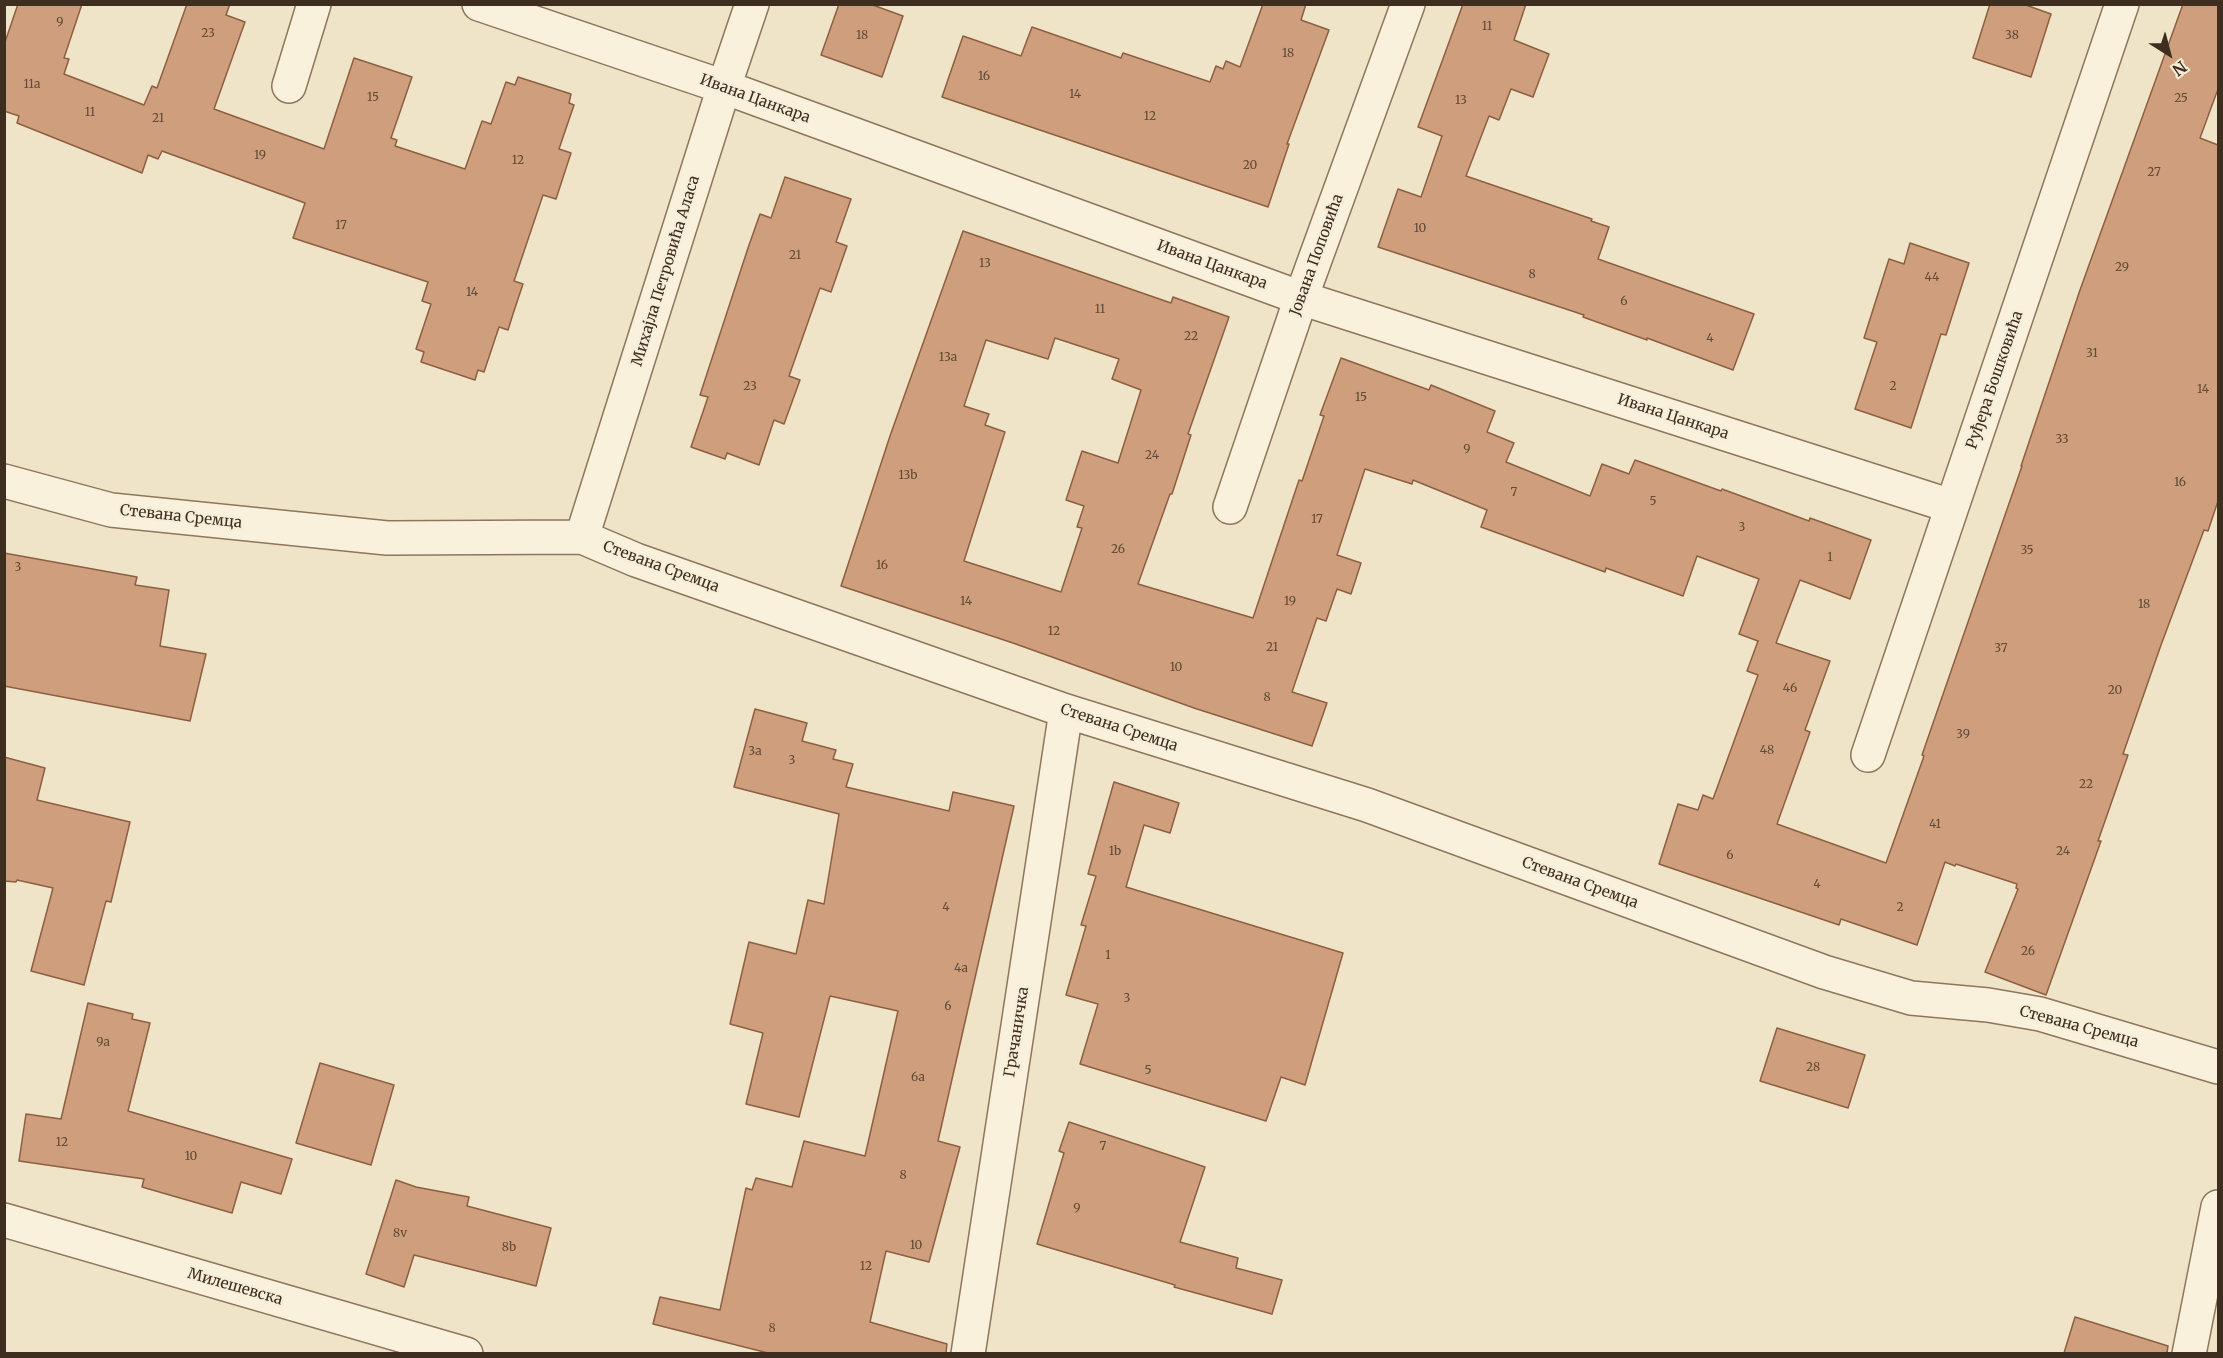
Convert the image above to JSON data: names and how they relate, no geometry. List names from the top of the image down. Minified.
{"streets":{"street":["Ивана Цанкара","Јована Поповића","Михајла Петровића Аласа","Руђера Бошковића","Стевана Сремца","Грачаничка","Милешевска"]},"crossings":[["Ивана Цанкара","Јована Поповића"],["Ивана Цанкара","Михајла Петровића Аласа"],["Ивана Цанкара","Руђера Бошковића"],["Михајла Петровића Аласа","Стевана Сремца"],["Стевана Сремца","Грачаничка"]],"house_numbers":["9","11","23","18","38","18","16","11a","14","15","25","13","11","12","21","19","12","20","27","17","10","21","13","29","8","44","14","6","11","22","4","31","13a","23","2","14","15","33","9","24","13b","16","7","5","17","3","26","35","1","16","3","14","19","18","12","21","37","10","46","20","8","39","48","3a","3","22","41","1b","24","6","4","4","2","26","1","4a","3","6","9a","28","5","6a","12","7","10","8","9","8v","10","8b","12","8"],"north":"bottom right"}
